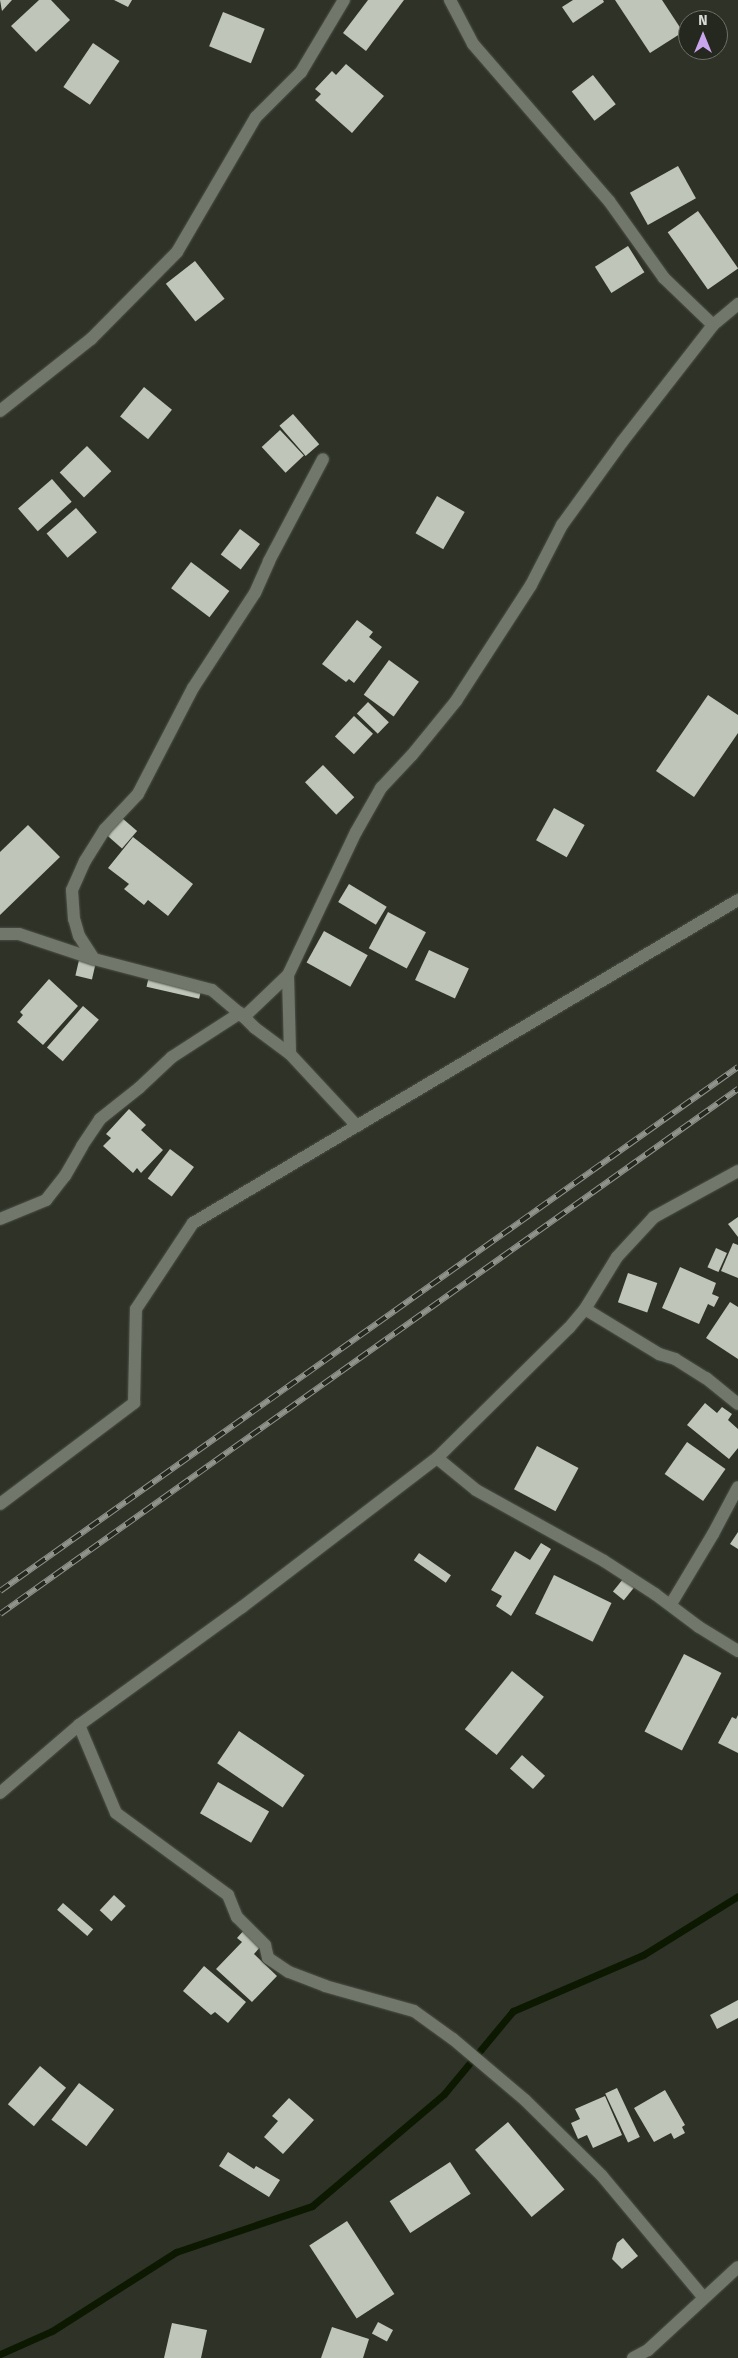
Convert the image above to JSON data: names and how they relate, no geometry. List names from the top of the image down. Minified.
{"north":"top"}
